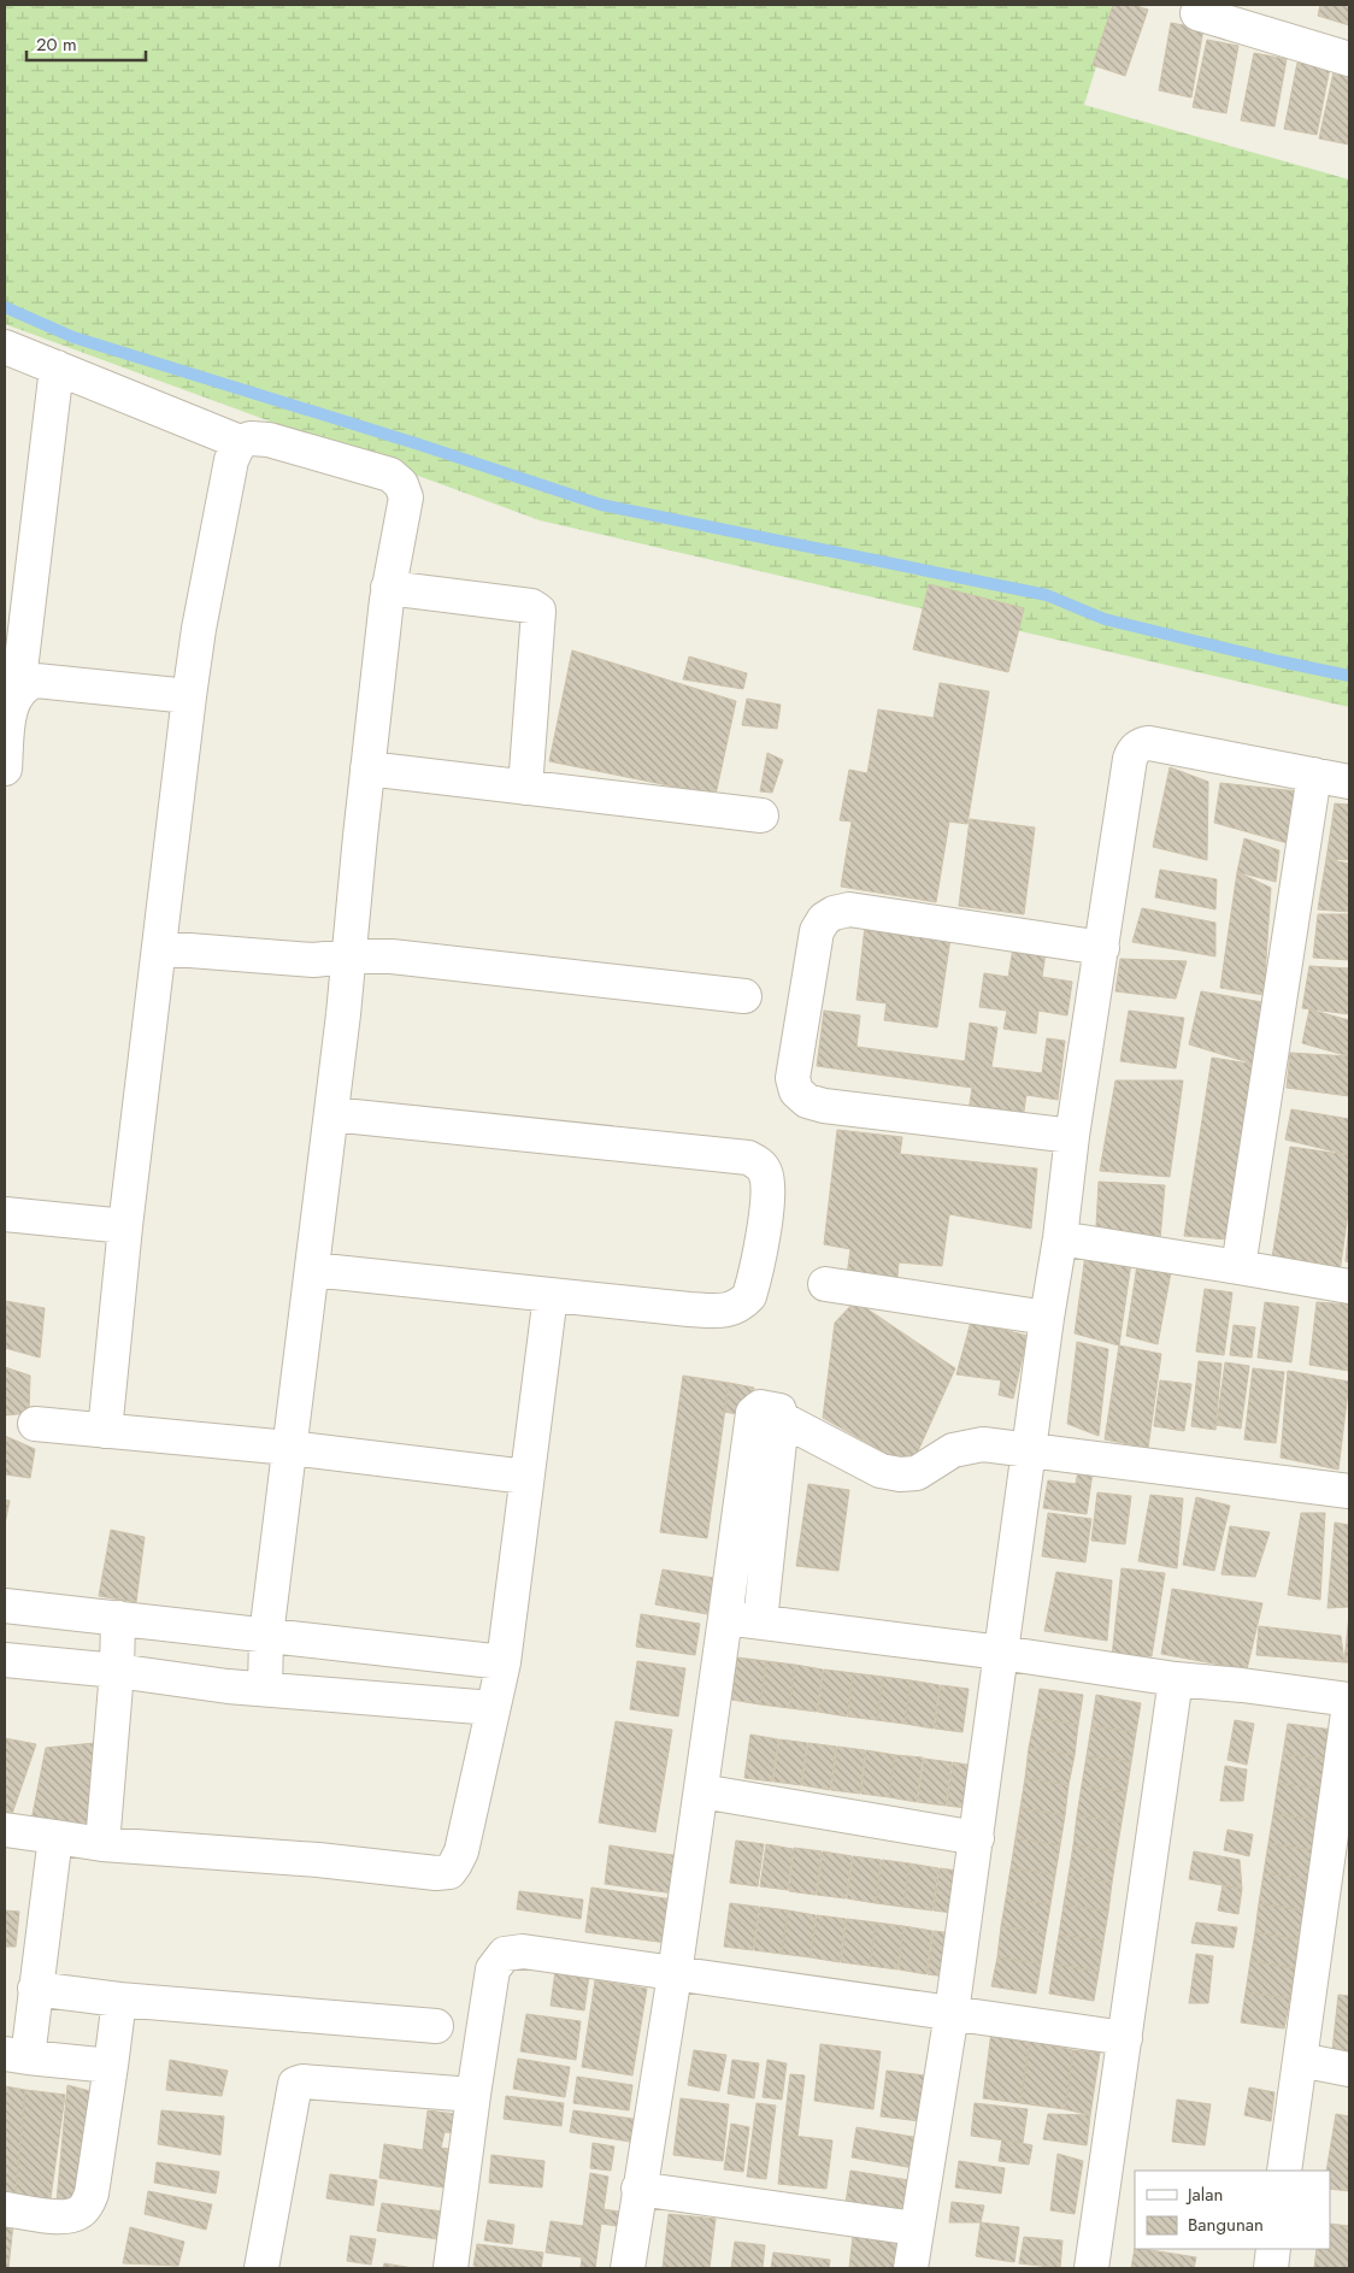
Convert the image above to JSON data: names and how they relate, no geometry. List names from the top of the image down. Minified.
{"legend":["Jalan","Bangunan"],"scale_bar":"20 m"}
